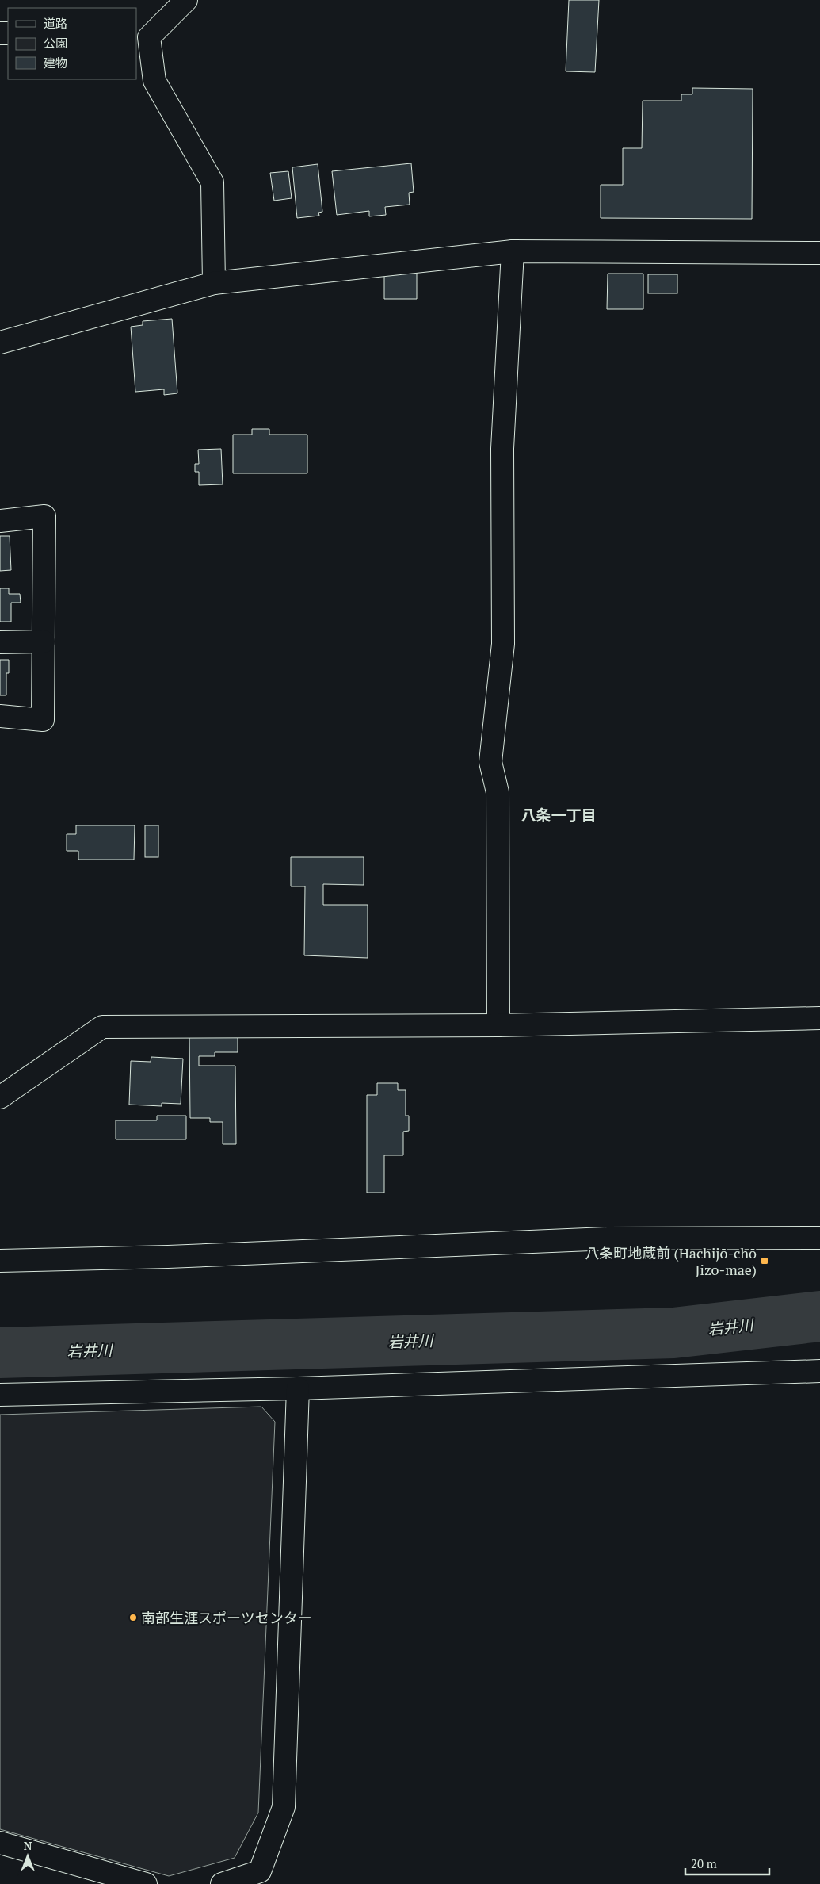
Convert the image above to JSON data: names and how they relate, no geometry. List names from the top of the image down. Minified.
{"districts":["八条一丁目"],"water":["岩井川"],"places":{"transit":["八条町地蔵前 (Hachijō-chō Jizō-mae)"],"other":["南部生涯スポーツセンター"]},"legend":["道路","公園","建物"],"scale_bar":"20 m","north":"top"}
